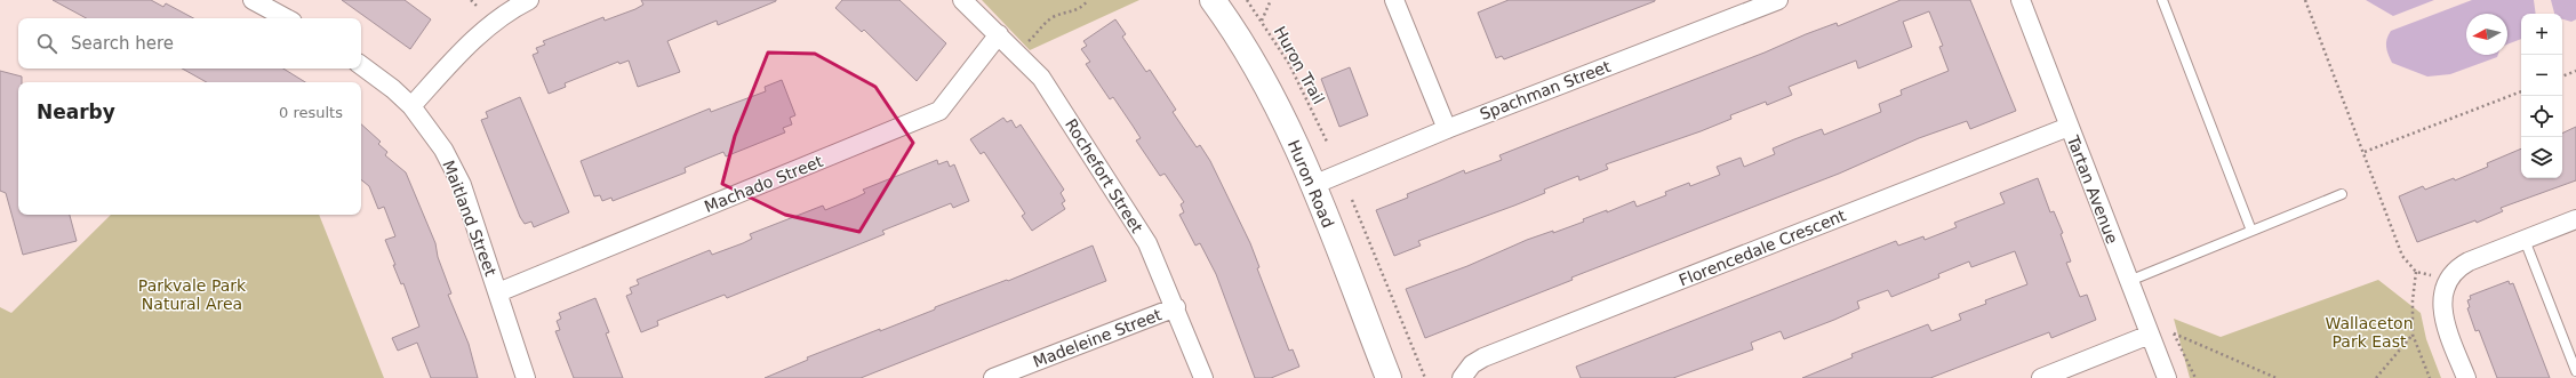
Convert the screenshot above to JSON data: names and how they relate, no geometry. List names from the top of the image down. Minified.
{"streets":{"main road":["Huron Road"],"street":["Spachman Street","Rochefort Street","Machado Street","Tartan Avenue","Maitland Street","Florencedale Crescent","Madeleine Street"],"path":["Huron Trail"]},"crossings":[["Spachman Street","Huron Road"],["Rochefort Street","Machado Street"],["Rochefort Street","Madeleine Street"],["Machado Street","Maitland Street"],["Tartan Avenue","Florencedale Crescent"]],"parks":["Parkvale Park Natural Area","Wallaceton Park East"],"north":"left","page":{"map_buttons":["+","−"],"search":"Search here","heading":["Nearby","0 results"]}}
